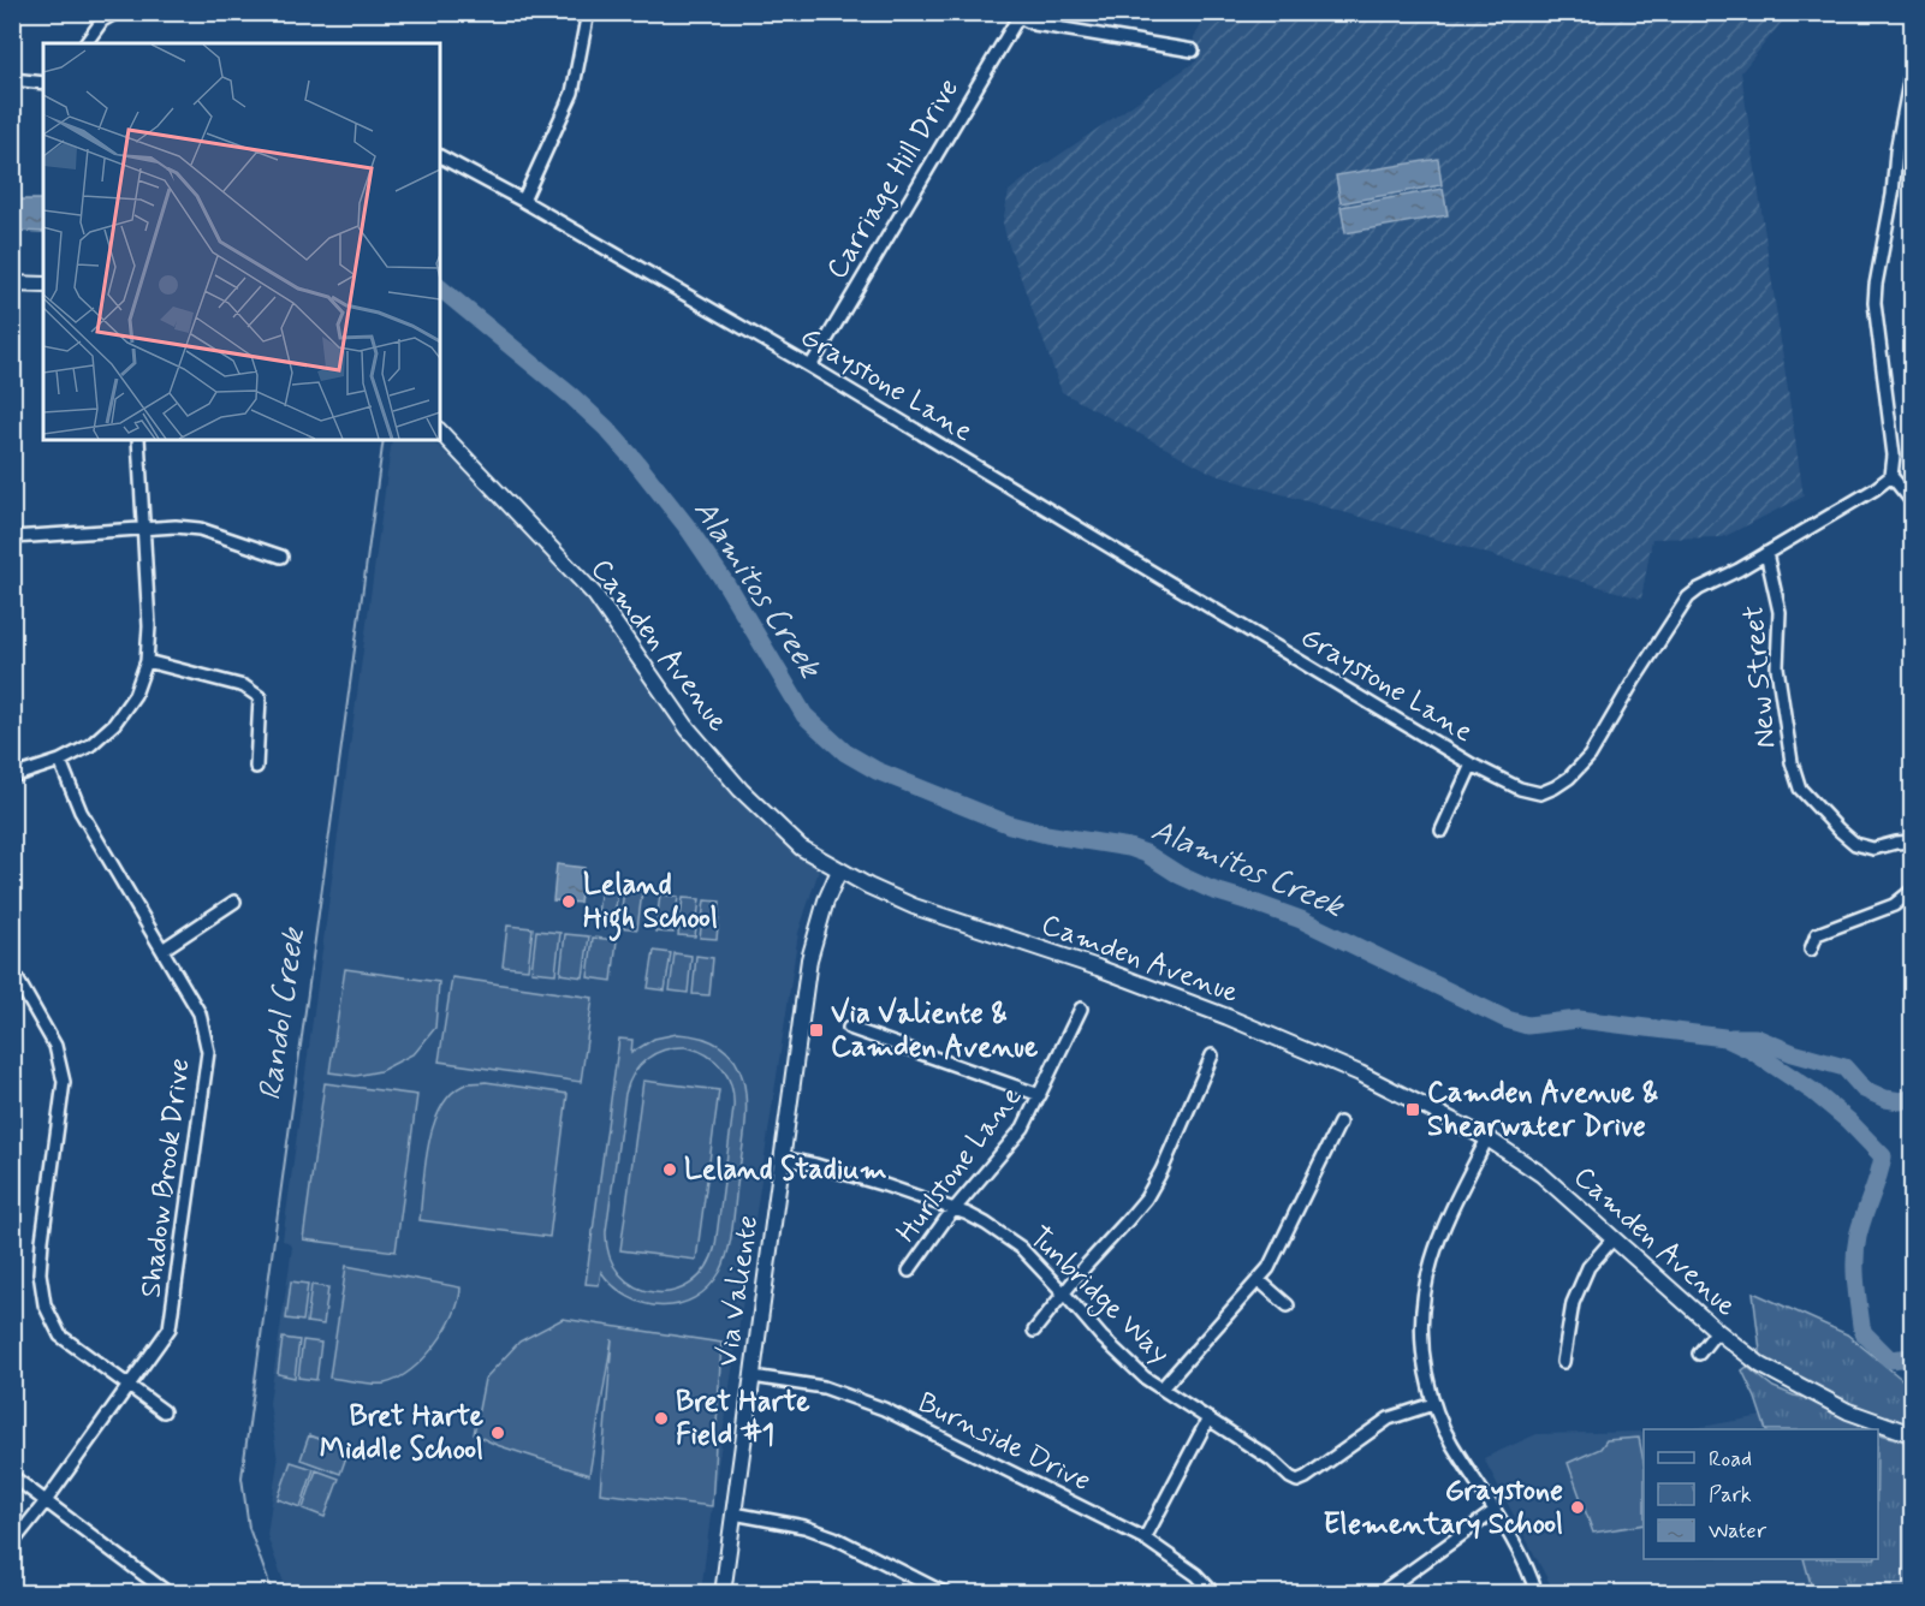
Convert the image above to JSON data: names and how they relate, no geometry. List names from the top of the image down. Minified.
{"streets":{"street":["Carriage Hill Drive","Graystone Lane","Camden Avenue","New Street","Hurlstone Lane","Shadow Brook Drive","Via Valiente","Tunbridge Way","Burnside Drive"]},"crossings":[["Carriage Hill Drive","Graystone Lane"],["Graystone Lane","New Street"],["Camden Avenue","Via Valiente"],["Hurlstone Lane","Tunbridge Way"],["Via Valiente","Tunbridge Way"],["Via Valiente","Burnside Drive"]],"water":["Alamitos Creek","Randol Creek"],"places":{"other":["Leland High School","Leland Stadium","Bret Harte Field #1","Bret Harte Middle School","Graystone Elementary School"],"transit":["Via Valiente & Camden Avenue","Camden Avenue & Shearwater Drive"]},"legend":["Road","Park","Water"]}
